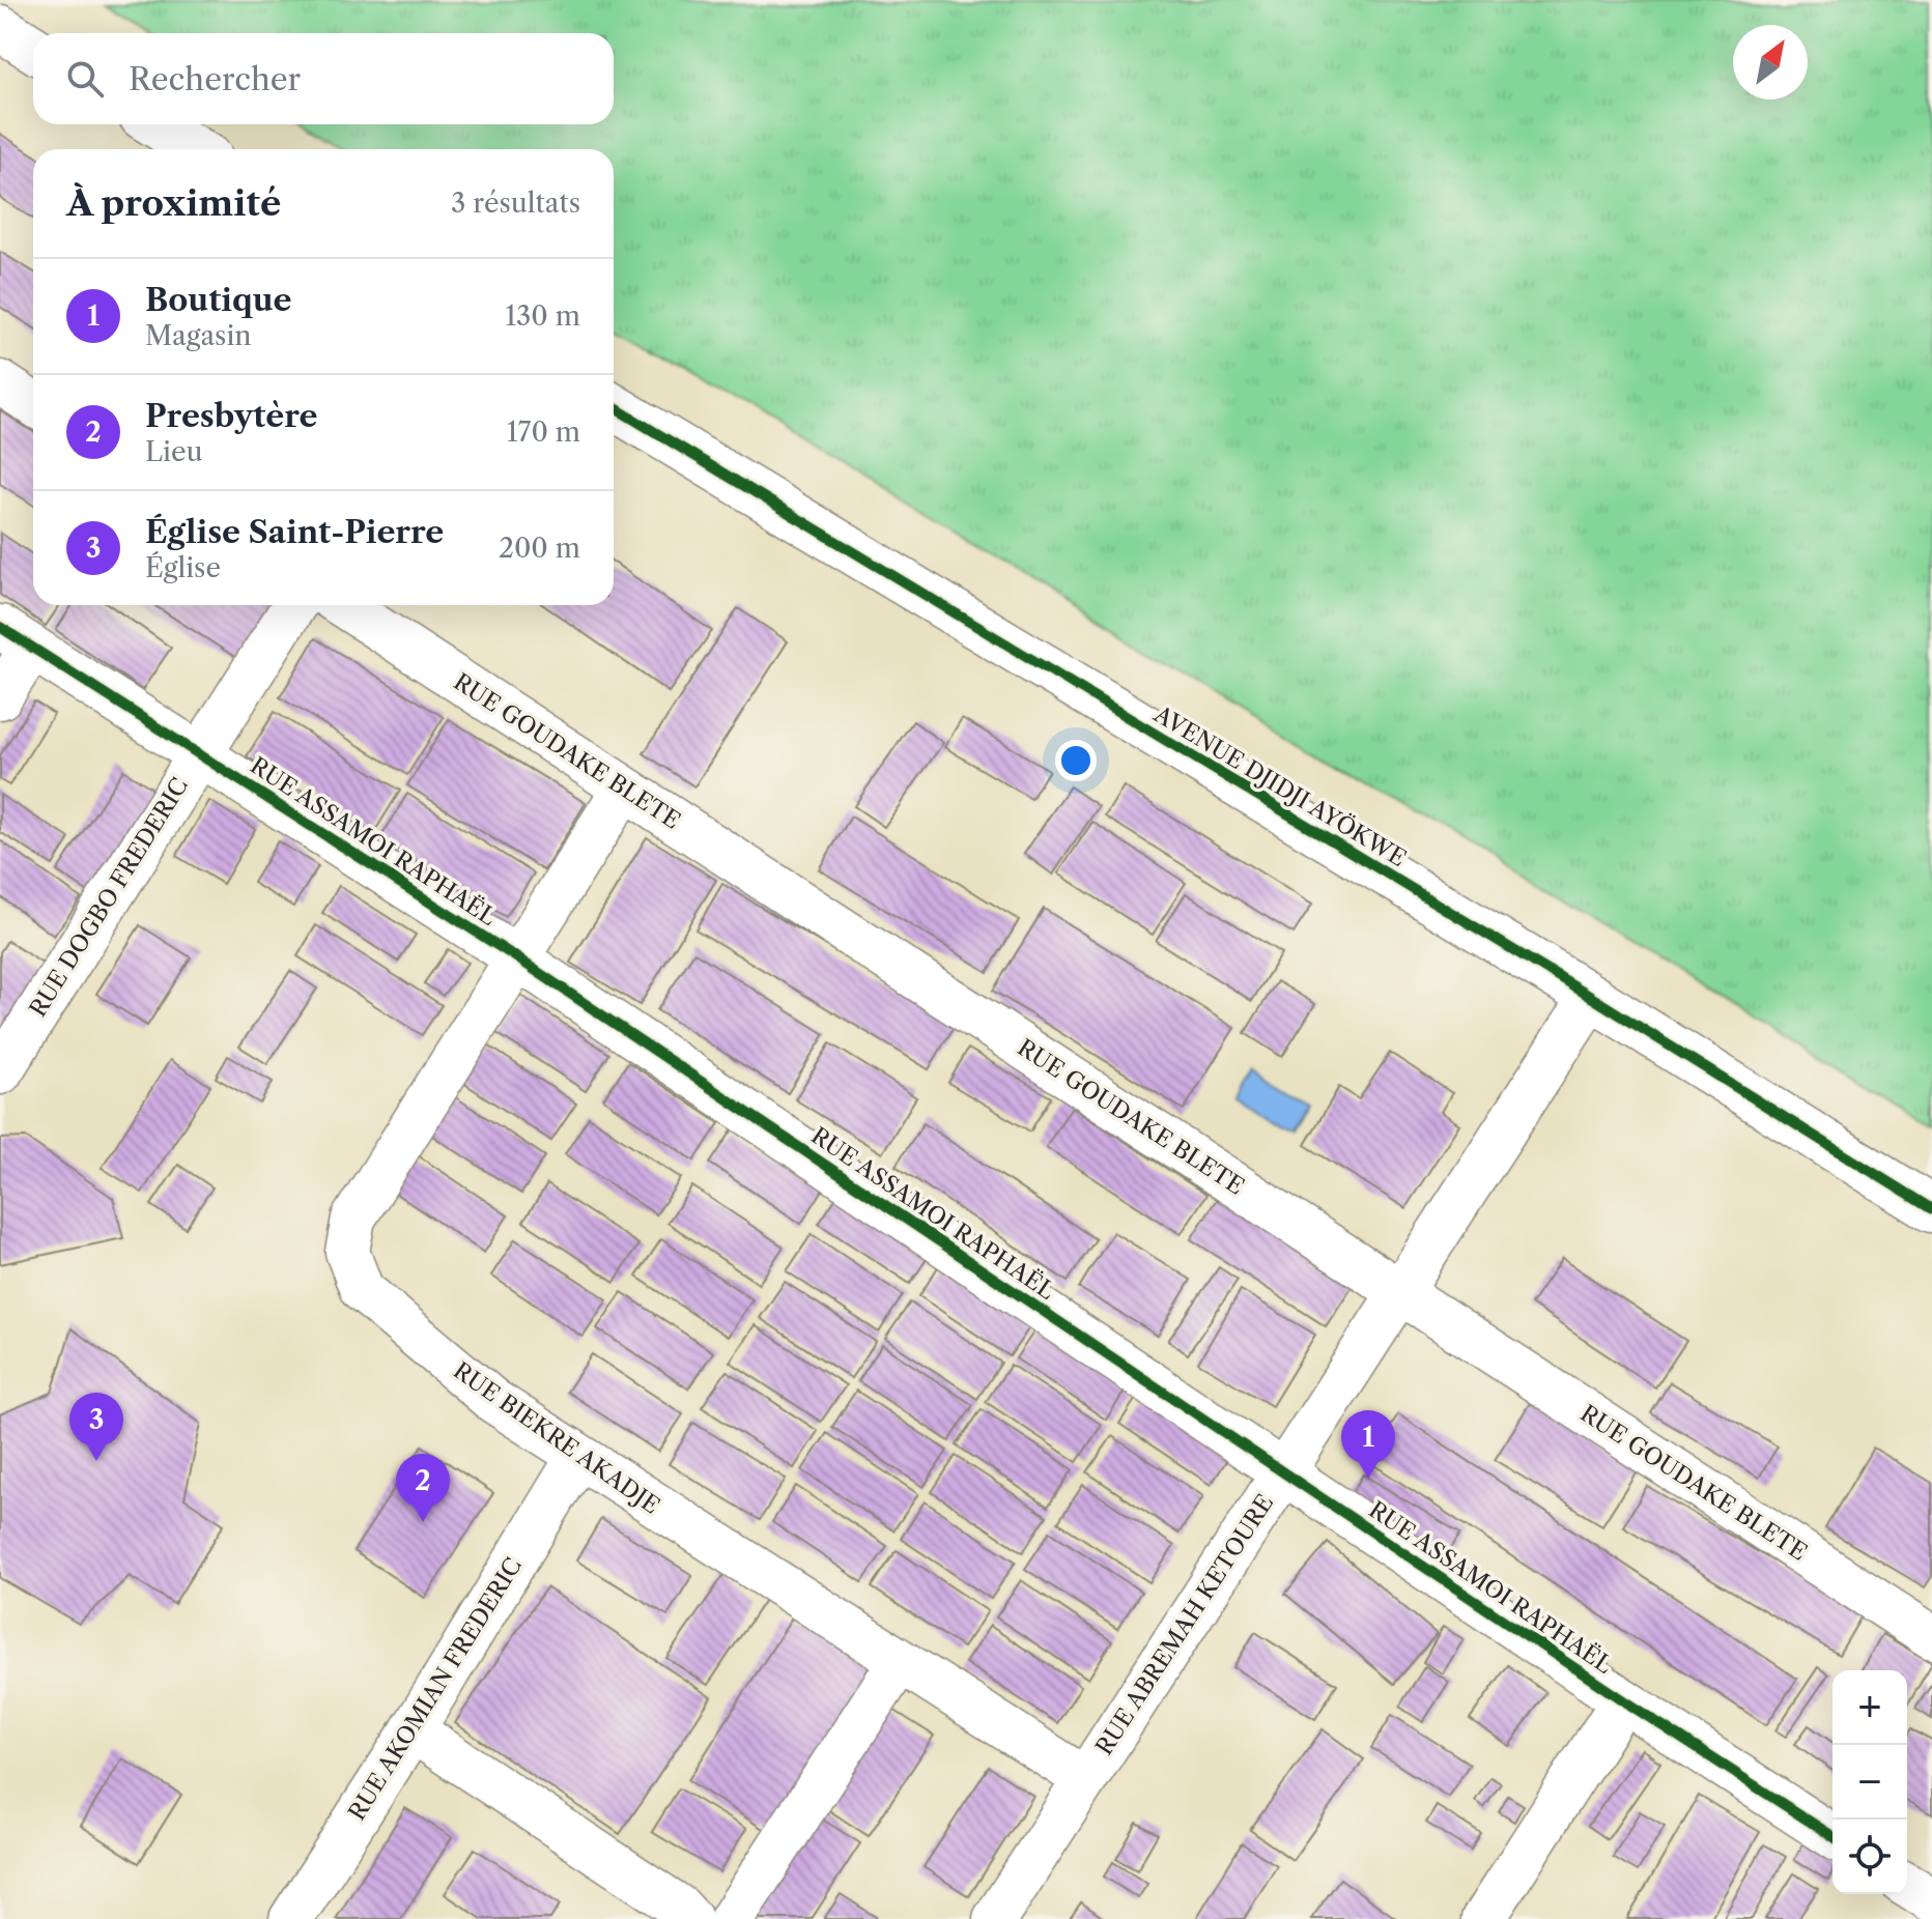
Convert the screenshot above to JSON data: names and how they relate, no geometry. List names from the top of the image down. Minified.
{"streets":{"street":["RUE GOUDAKE BLETE","AVENUE DJIDJI AYÖKWE","RUE ASSAMOI RAPHAËL","RUE DOGBO FREDERIC","RUE BIEKRE AKADJE","RUE ABREMAH KETOURE","RUE AKOMIAN FREDERIC"]},"crossings":[["RUE GOUDAKE BLETE","RUE BIEKRE AKADJE"],["RUE GOUDAKE BLETE","RUE ABREMAH KETOURE"],["AVENUE DJIDJI AYÖKWE","RUE ABREMAH KETOURE"],["RUE ASSAMOI RAPHAËL","RUE DOGBO FREDERIC"],["RUE ASSAMOI RAPHAËL","RUE BIEKRE AKADJE"],["RUE ASSAMOI RAPHAËL","RUE ABREMAH KETOURE"],["RUE BIEKRE AKADJE","RUE ABREMAH KETOURE"],["RUE BIEKRE AKADJE","RUE AKOMIAN FREDERIC"]],"north":"top right","page":{"search":"Rechercher","heading":["À proximité","3 résultats"],"list":[{"mark":"1","name":"Boutique","note":"Magasin","value":"130 m"},{"mark":"2","name":"Presbytère","note":"Lieu","value":"170 m"},{"mark":"3","name":"Église Saint-Pierre","note":"Église","value":"200 m"}],"pins":["3","1","2"],"map_buttons":["+","−"]}}
